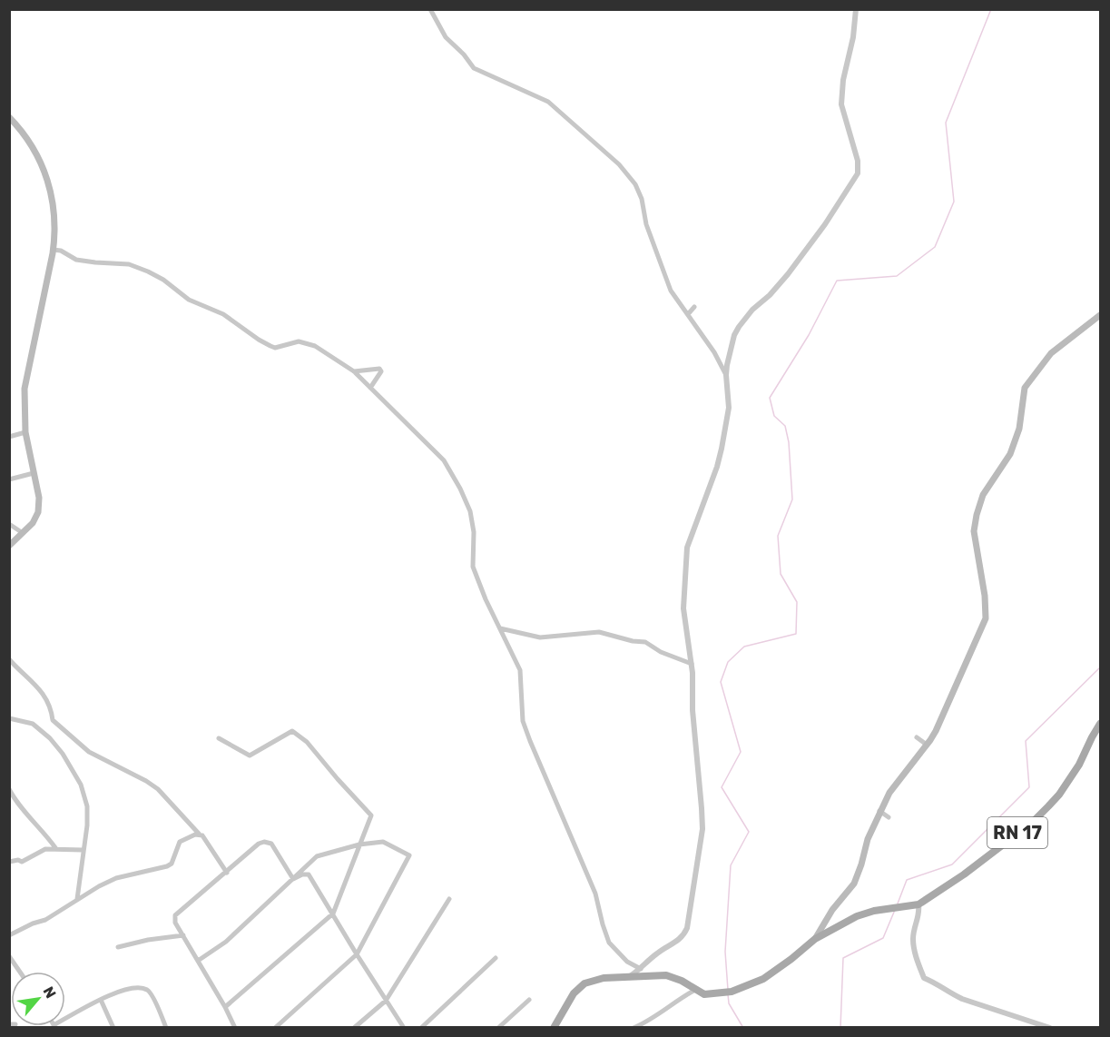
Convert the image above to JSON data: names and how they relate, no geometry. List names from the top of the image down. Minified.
{"streets":{"main road":["RN 17"]},"north":"top right"}
